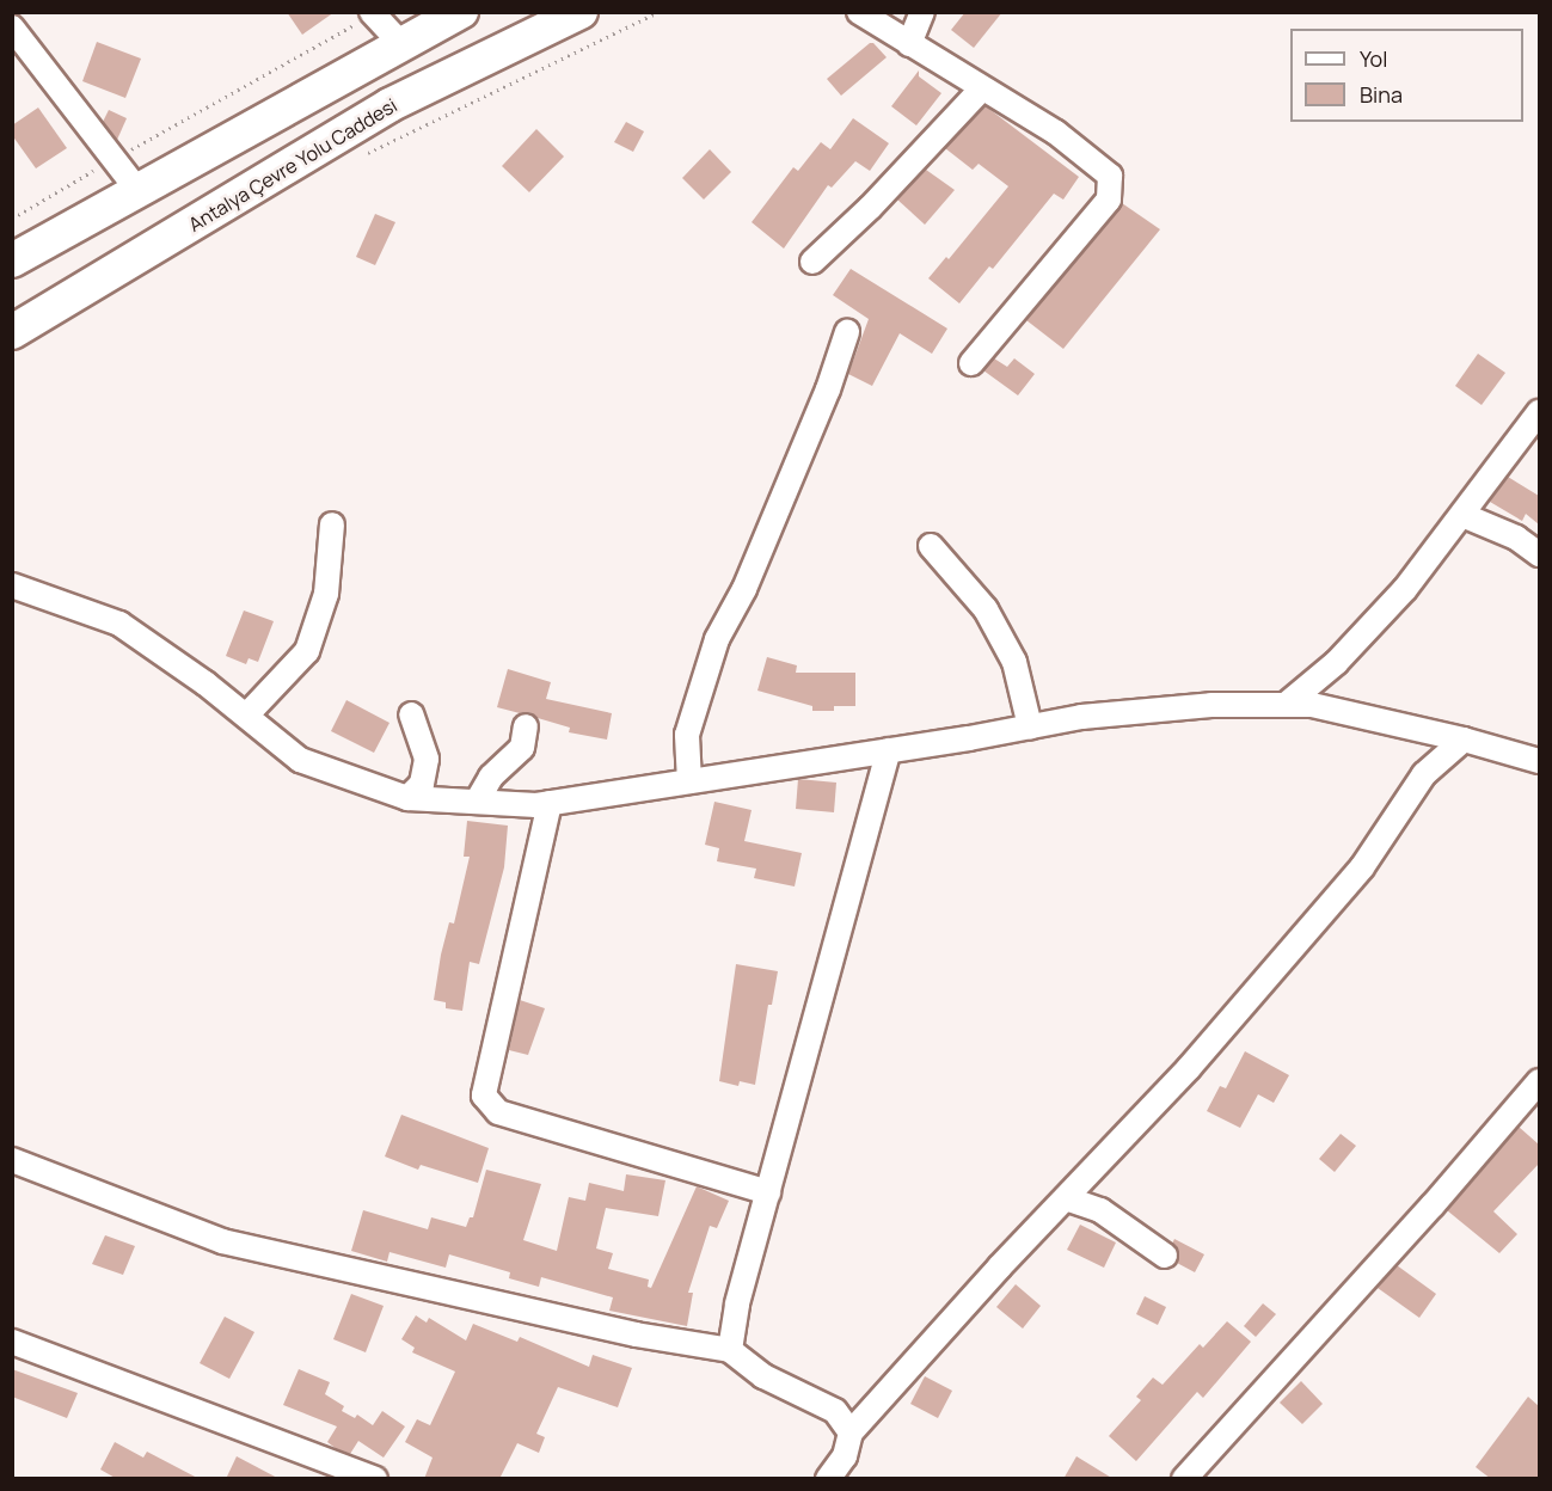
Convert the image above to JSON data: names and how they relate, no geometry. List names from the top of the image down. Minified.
{"streets":{"highway":["Antalya Çevre Yolu Caddesi"]},"legend":["Yol","Bina"]}
